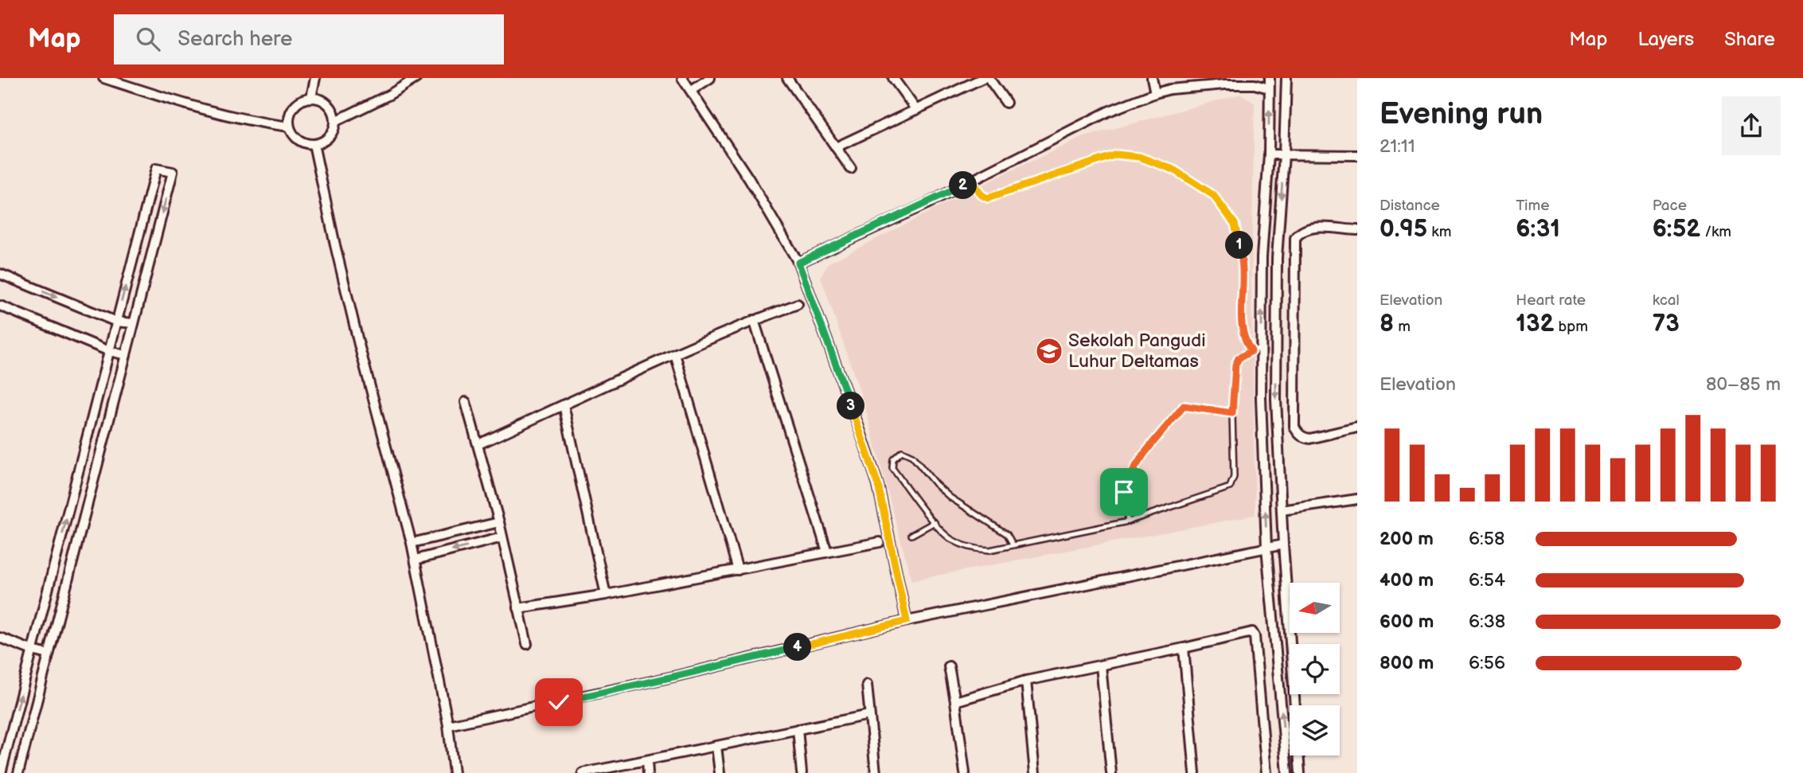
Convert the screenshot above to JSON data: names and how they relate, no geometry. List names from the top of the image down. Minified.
{"places":{"school or university":["Sekolah Pangudi Luhur Deltamas"]},"north":"left","page":{"header":"Map","search":"Search here","nav":["Map","Layers","Share"],"heading":["Evening run","21:11"],"pins":["2","1","3","4"],"stats":[["Distance","0.95 km"],["Time","6:31"],["Pace","6:52 /km"],["Elevation","8 m"],["Heart rate","132 bpm"],["kcal","73"]],"chart":["Elevation","80–85 m"],"list":[{"name":"200 m","note":"6:58"},{"name":"400 m","note":"6:54"},{"name":"600 m","note":"6:38"},{"name":"800 m","note":"6:56"}]}}
